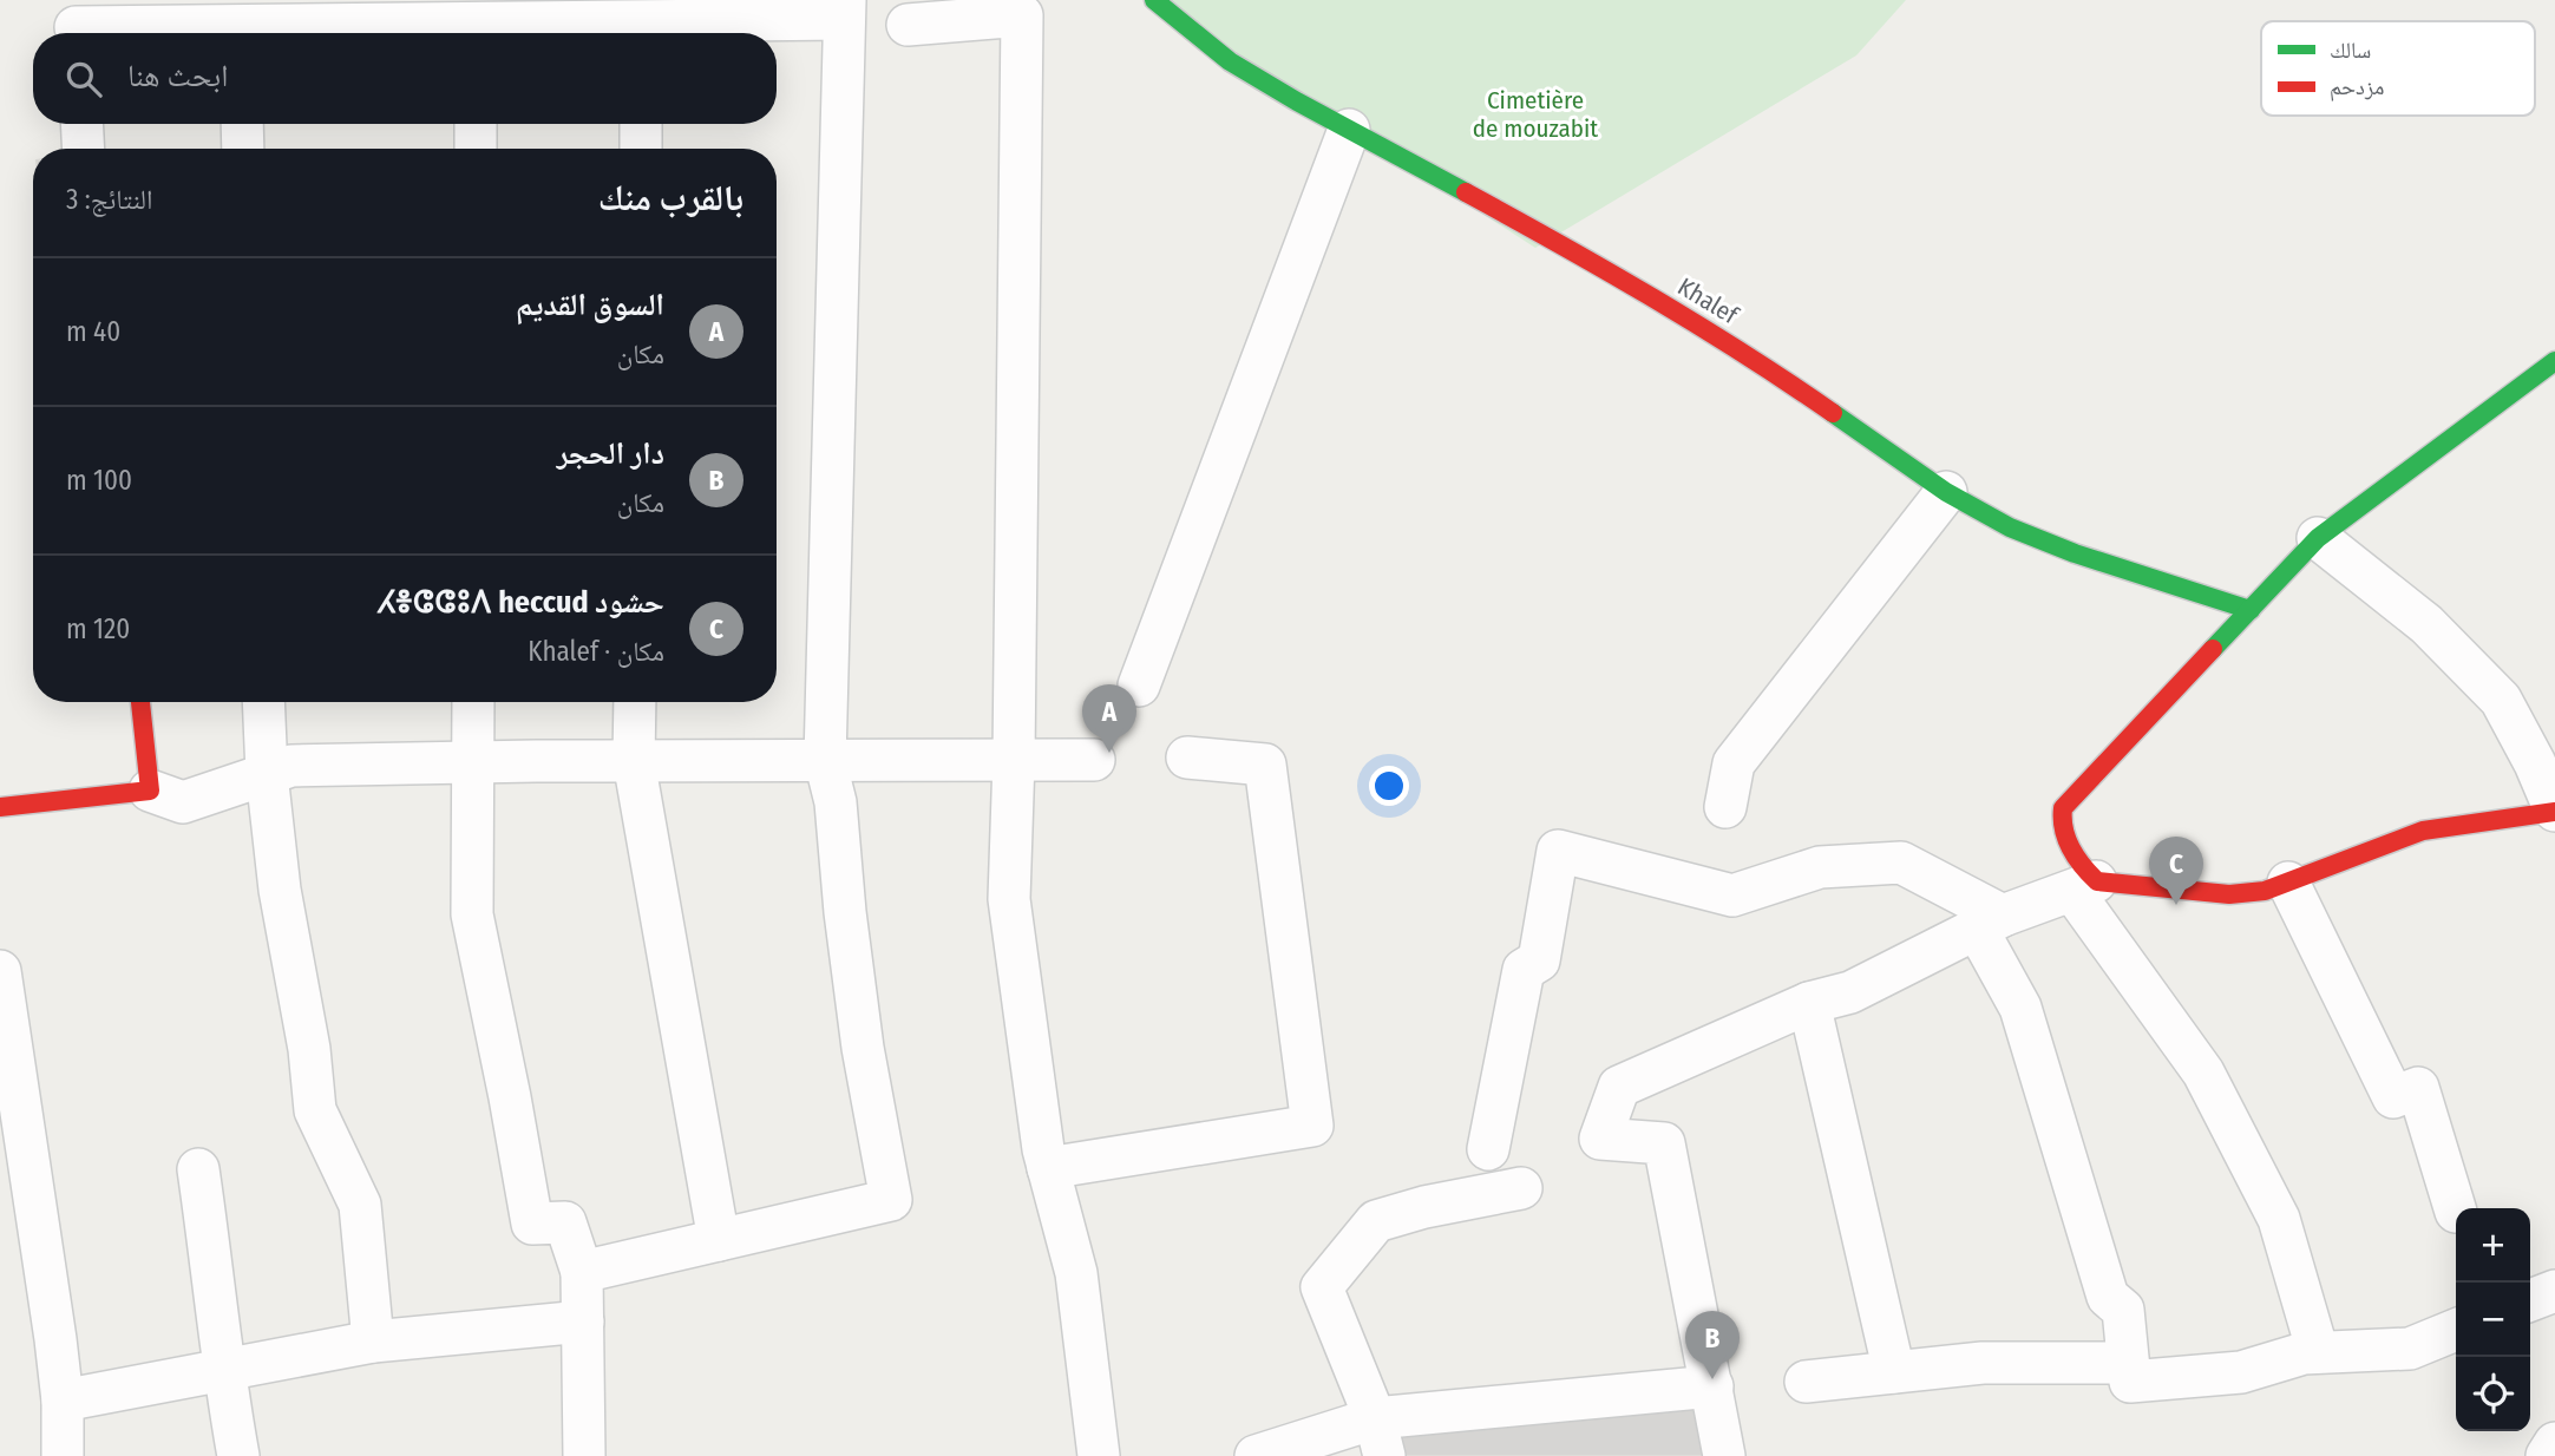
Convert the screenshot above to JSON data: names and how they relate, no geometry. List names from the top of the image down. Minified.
{"streets":{"street":["Khalef"]},"parks":["Cimetière de mouzabit"],"legend":["سالك","مزدحم"],"page":{"search":"ابحث هنا","heading":["بالقرب منك","النتائج: 3"],"list":[{"mark":"A","name":"السوق القديم","note":"مكان","value":"40 m"},{"mark":"B","name":"دار الحجر","note":"مكان","value":"100 m"},{"mark":"C","name":"حشود ⵃⴻⵛⵛⵓⴷ heccud","note":"مكان · Khalef","value":"120 m"}],"pins":["A","C","B"],"map_buttons":["+","−"]}}
